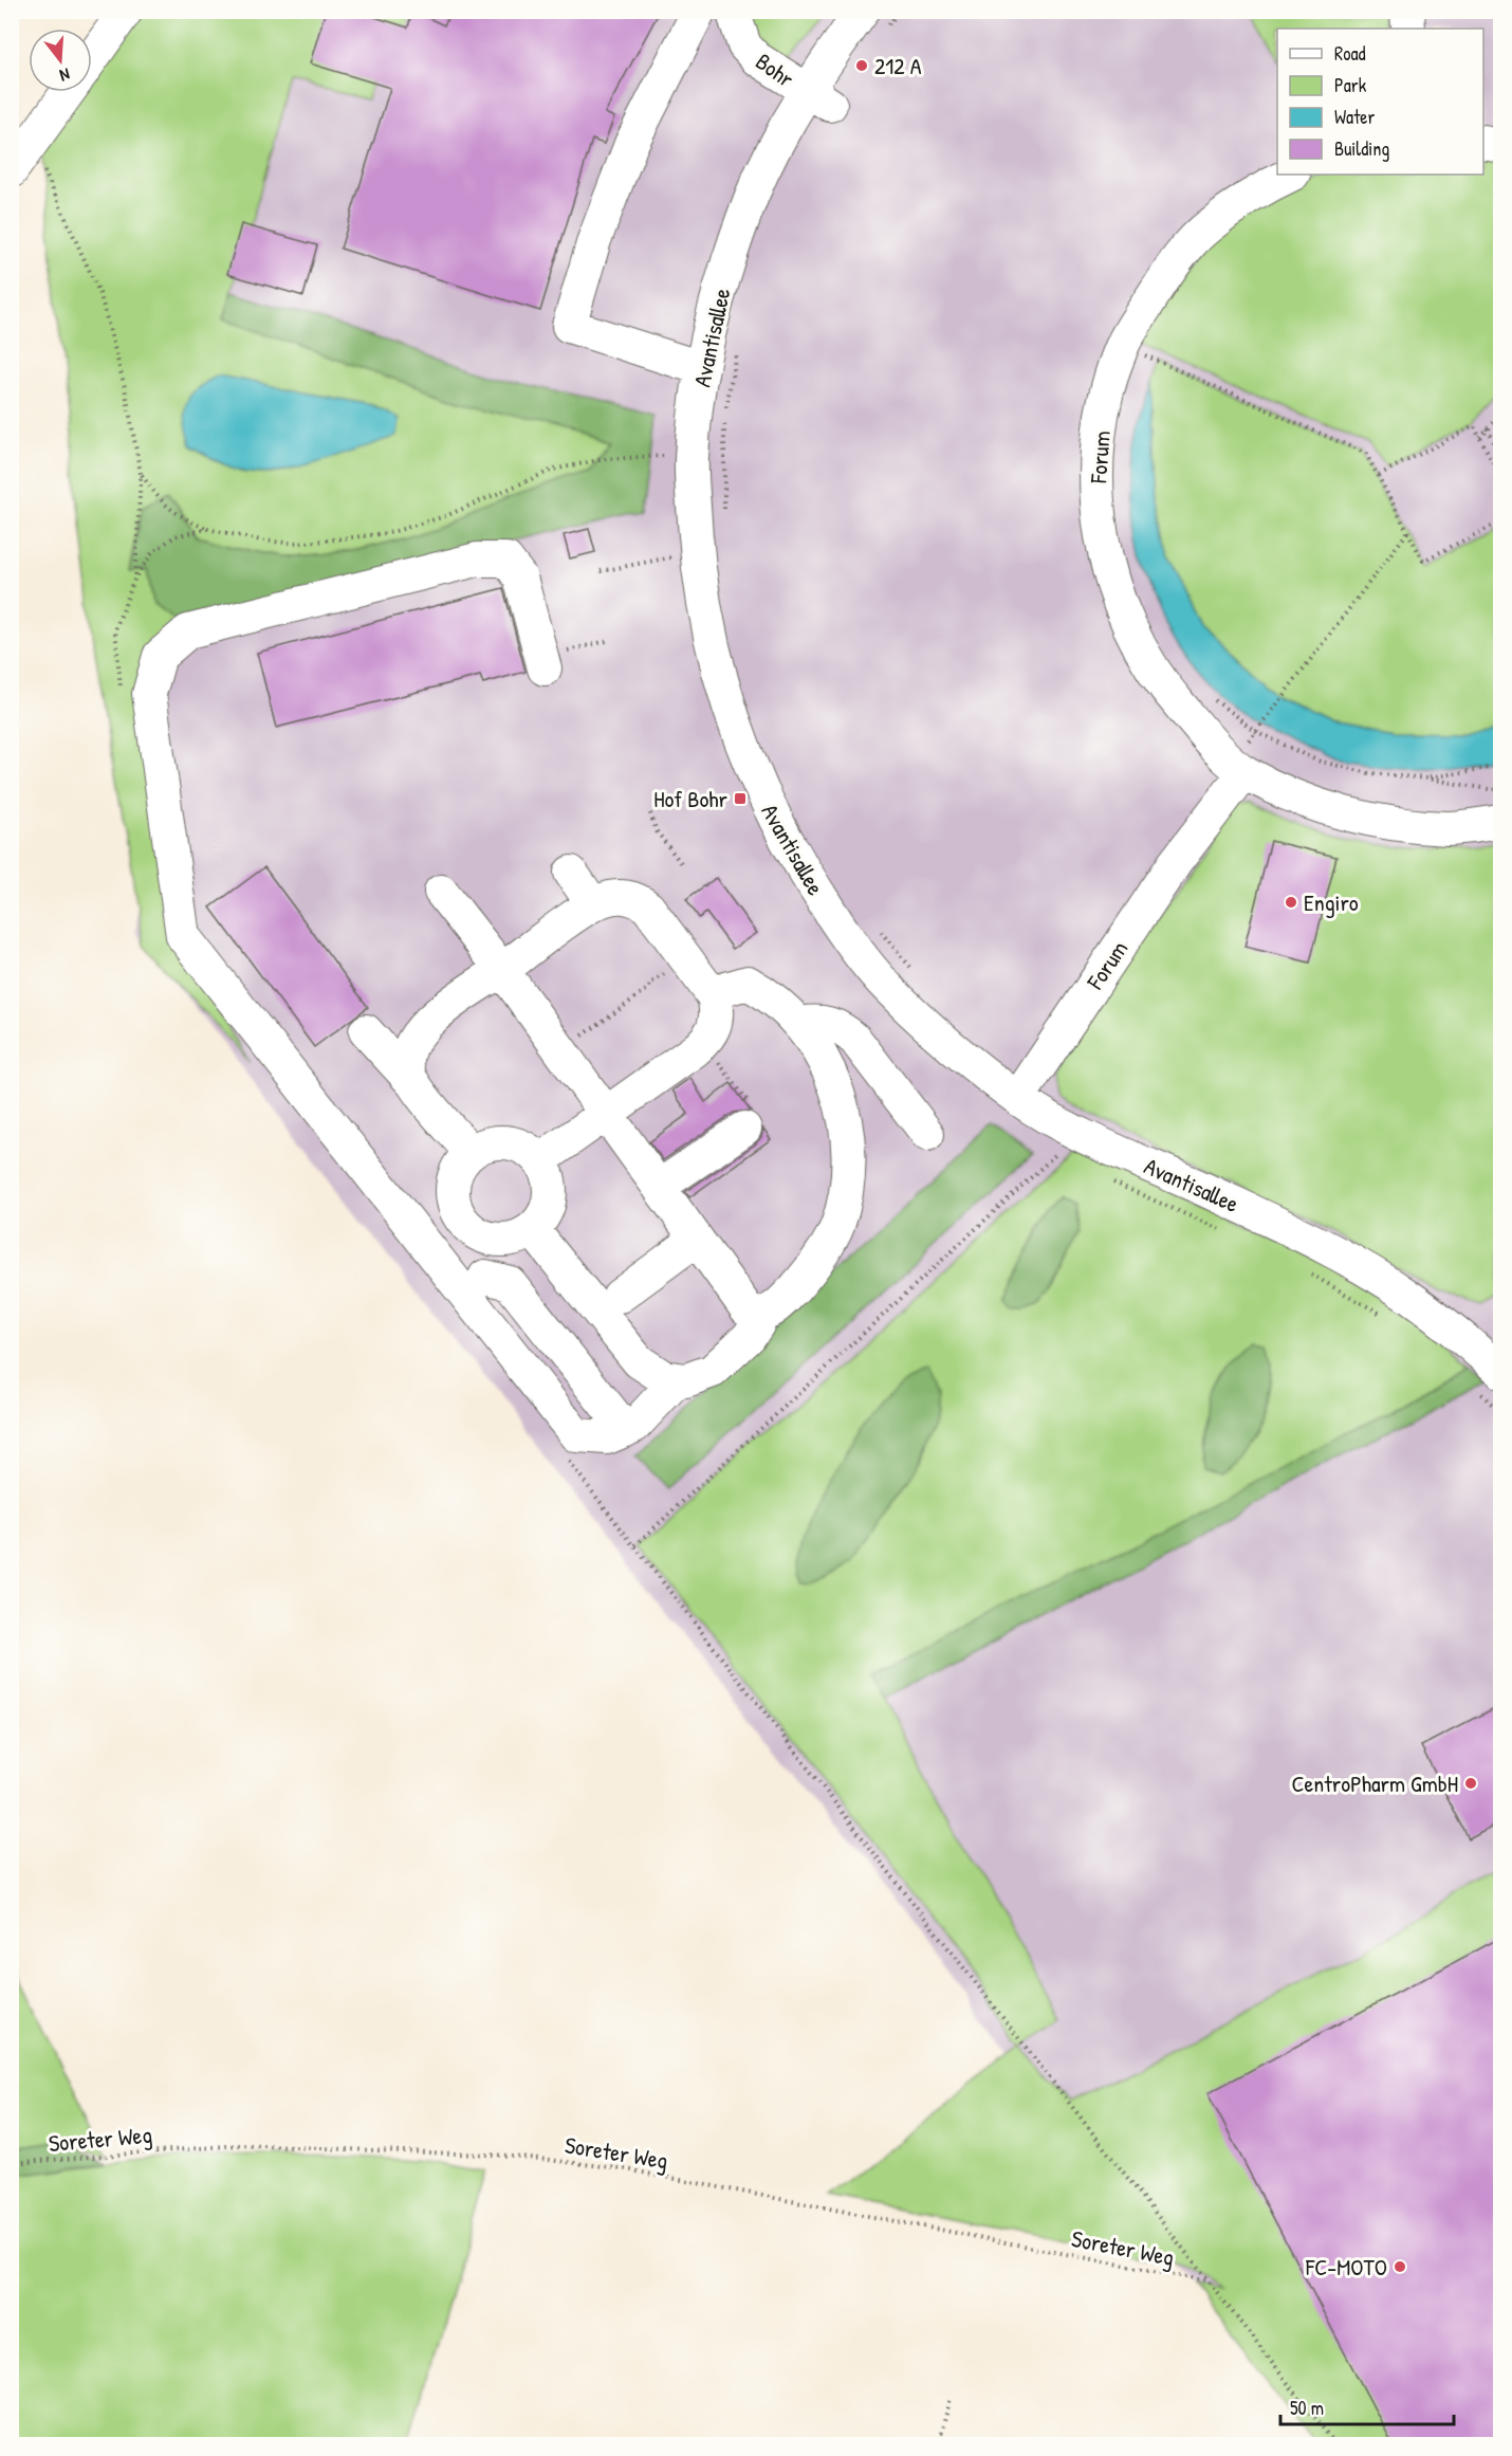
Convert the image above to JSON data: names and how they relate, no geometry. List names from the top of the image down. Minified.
{"streets":{"street":["Bohr","Avantisallee","Forum"],"path":["Soreter Weg"]},"crossings":[["Bohr","Avantisallee"],["Avantisallee","Forum"]],"places":{"other":["212 A","Engiro","CentroPharm GmbH","FC-MOTO"],"transit":["Hof Bohr"]},"legend":["Road","Park","Water","Building"],"scale_bar":"50 m","north":"bottom"}
